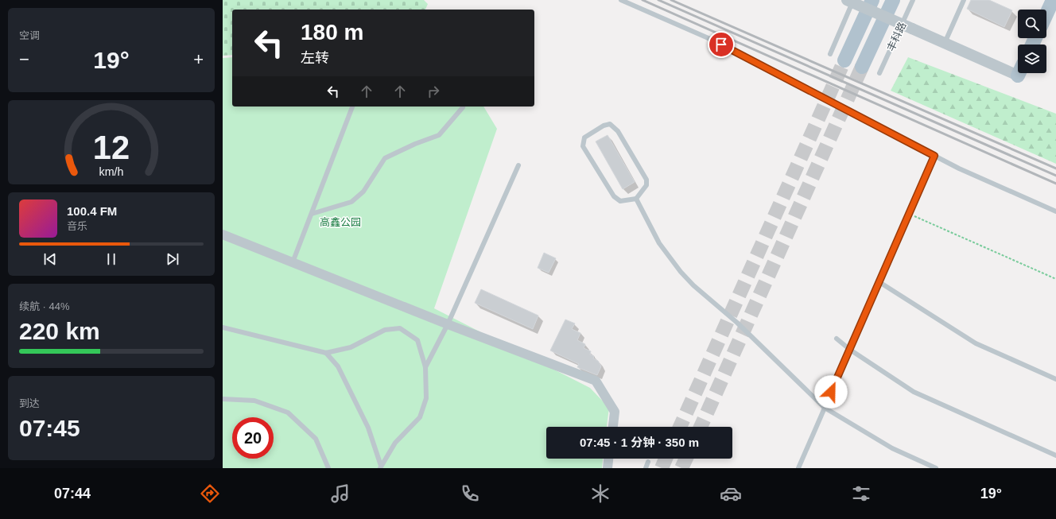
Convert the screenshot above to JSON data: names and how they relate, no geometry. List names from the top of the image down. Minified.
{"streets":{"main road":["丰科路"]},"parks":["高鑫公园"],"page":{"tile":["空调",["续航 · 44%","220 km"],["到达","07:45"]],"turn":["180 m","左转"],"heat":["−","19°","+"],"song":["100.4 FM","音乐"],"limit":"20","trip":"07:45 · 1 分钟 · 350 m","tabs":["07:44","19°"],"gauge":["12","km/h"]}}
